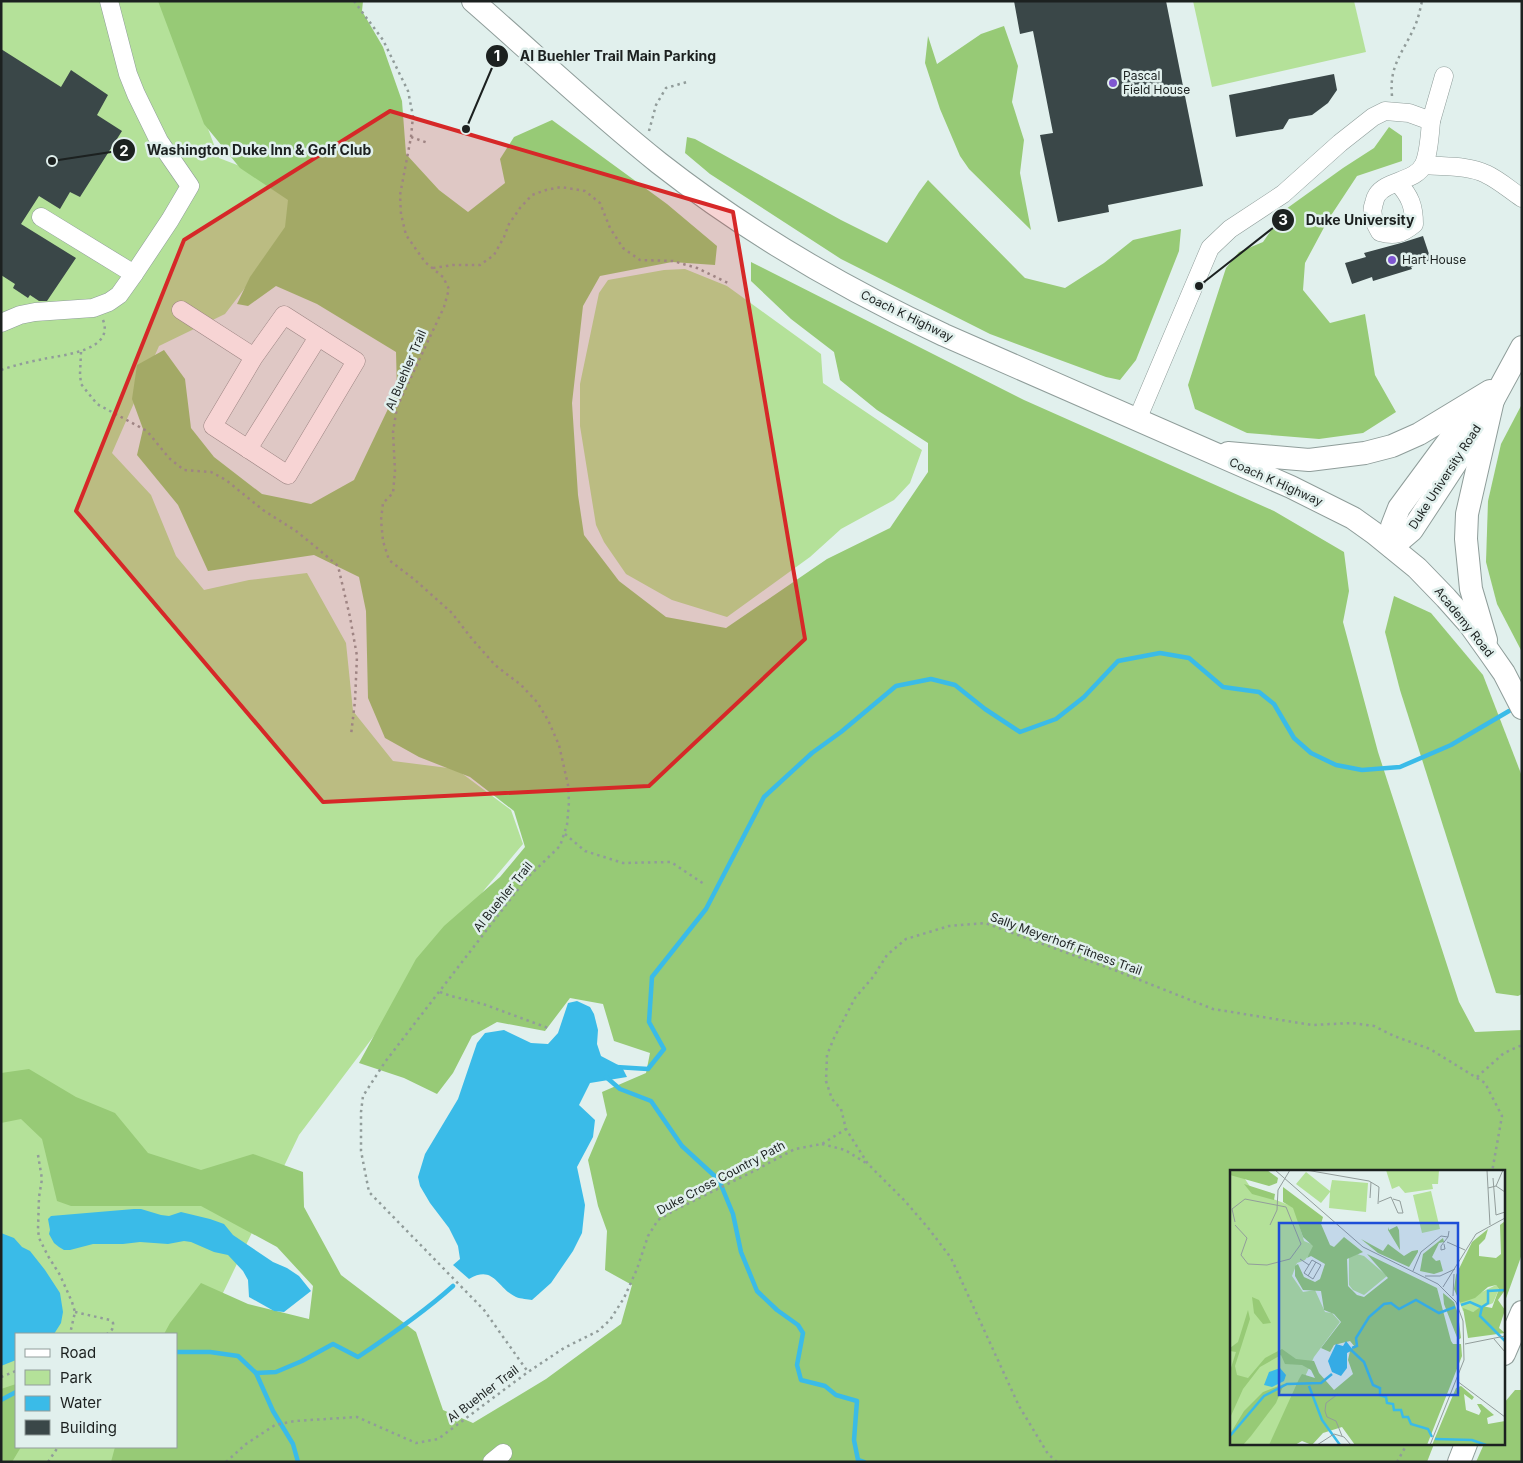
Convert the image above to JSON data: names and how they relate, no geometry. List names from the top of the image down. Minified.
{"streets":{"main road":["Coach K Highway","Duke University Road","Academy Road"],"path":["Al Buehler Trail","Sally Meyerhoff Fitness Trail","Duke Cross Country Path"]},"crossings":[["Coach K Highway","Duke University Road"],["Coach K Highway","Academy Road"],["Al Buehler Trail","Duke Cross Country Path"],["Duke University Road","Academy Road"],["Sally Meyerhoff Fitness Trail","Duke Cross Country Path"]],"places":["Pascal Field House","Al Buehler Trail Main Parking","Washington Duke Inn & Golf Club","Hart House","Duke University"],"legend":["Road","Park","Water","Building"]}
